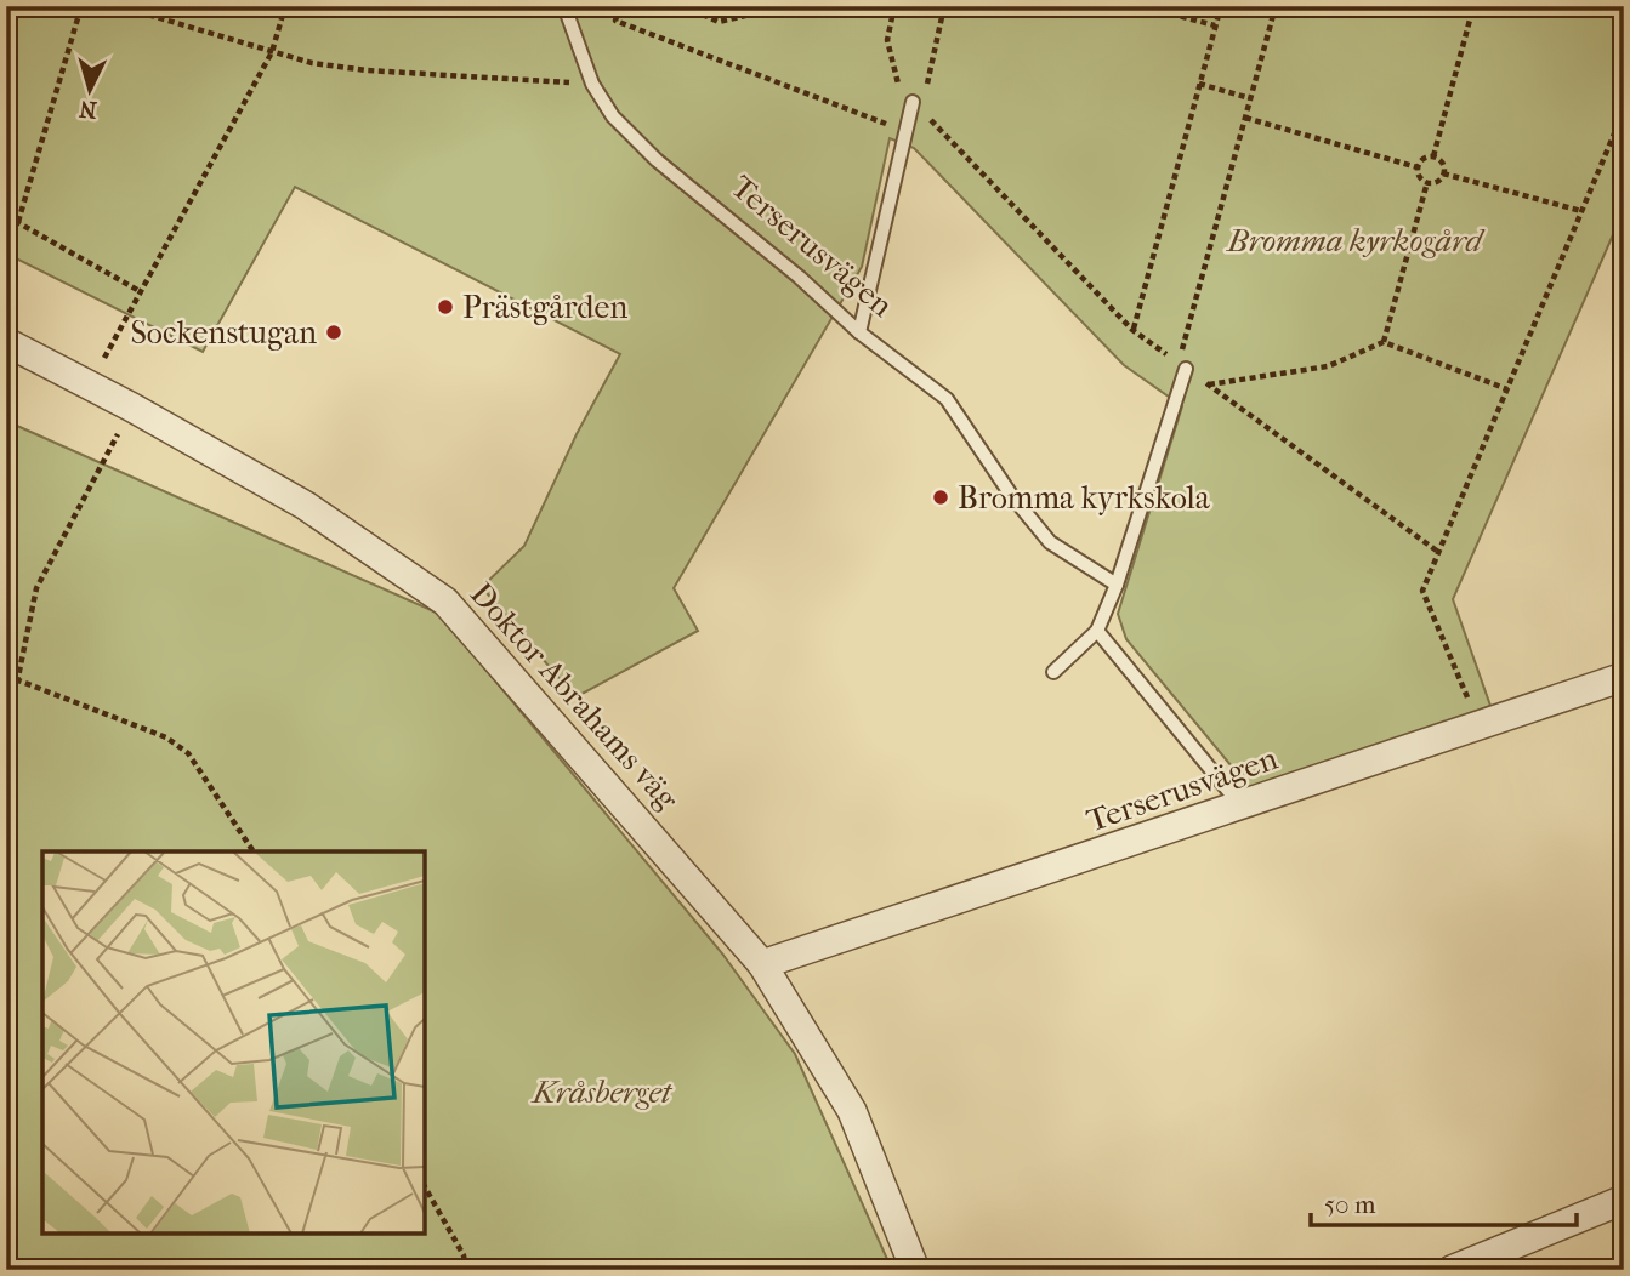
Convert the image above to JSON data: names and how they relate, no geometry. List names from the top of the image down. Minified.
{"streets":{"street":["Terserusvägen","Doktor Abrahams väg"]},"crossings":[["Terserusvägen","Doktor Abrahams väg"]],"parks":["Bromma kyrkogård","Kråsberget"],"places":["Prästgården","Sockenstugan","Bromma kyrkskola"],"scale_bar":"50 m","north":"bottom"}
